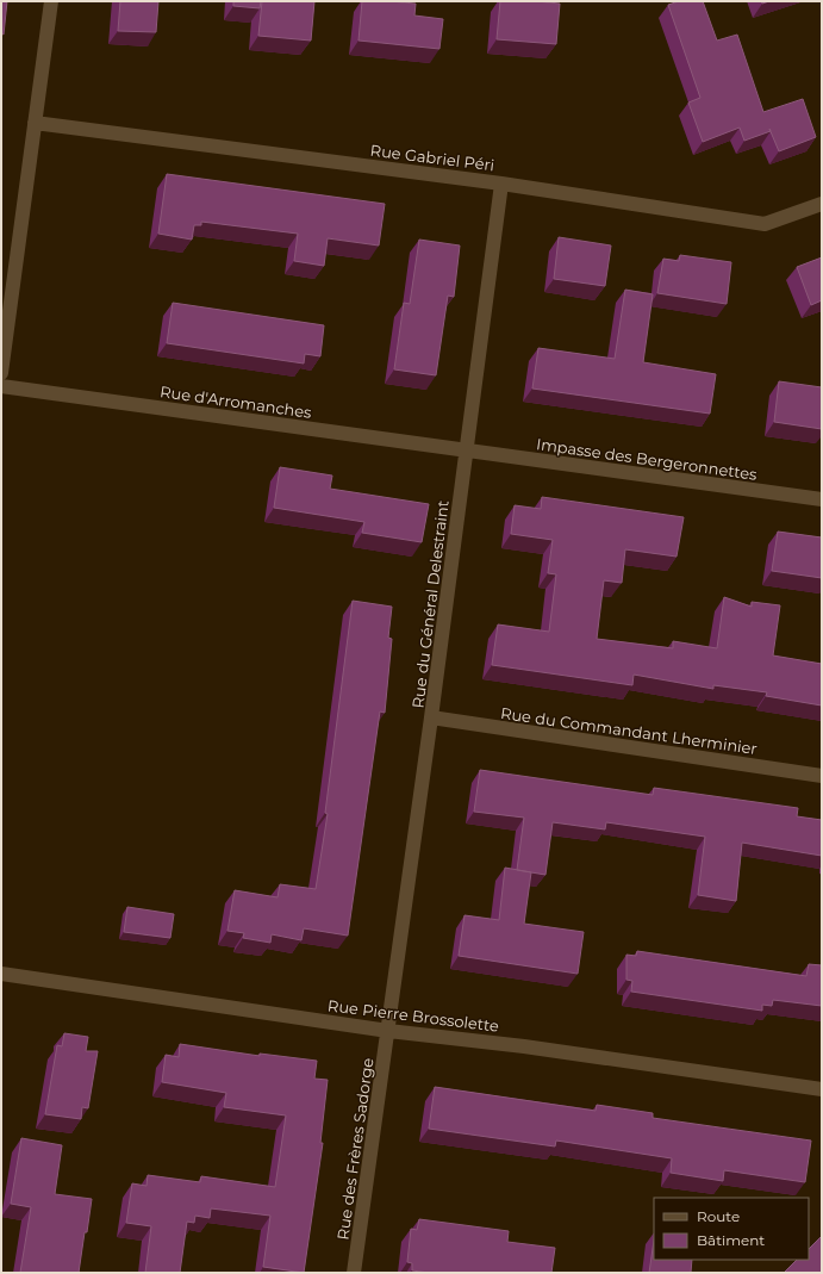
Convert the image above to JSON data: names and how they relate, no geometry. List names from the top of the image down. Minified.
{"streets":{"street":["Rue Gabriel Péri","Rue d'Arromanches","Impasse des Bergeronnettes","Rue du Général Delestraint","Rue du Commandant Lherminier","Rue Pierre Brossolette","Rue des Frères Sadorge"]},"crossings":[["Rue Gabriel Péri","Rue du Général Delestraint"],["Rue d'Arromanches","Impasse des Bergeronnettes"],["Rue d'Arromanches","Rue du Général Delestraint"],["Impasse des Bergeronnettes","Rue du Général Delestraint"],["Rue du Général Delestraint","Rue du Commandant Lherminier"],["Rue du Général Delestraint","Rue Pierre Brossolette"],["Rue du Général Delestraint","Rue des Frères Sadorge"],["Rue Pierre Brossolette","Rue des Frères Sadorge"]],"legend":["Route","Bâtiment"]}
